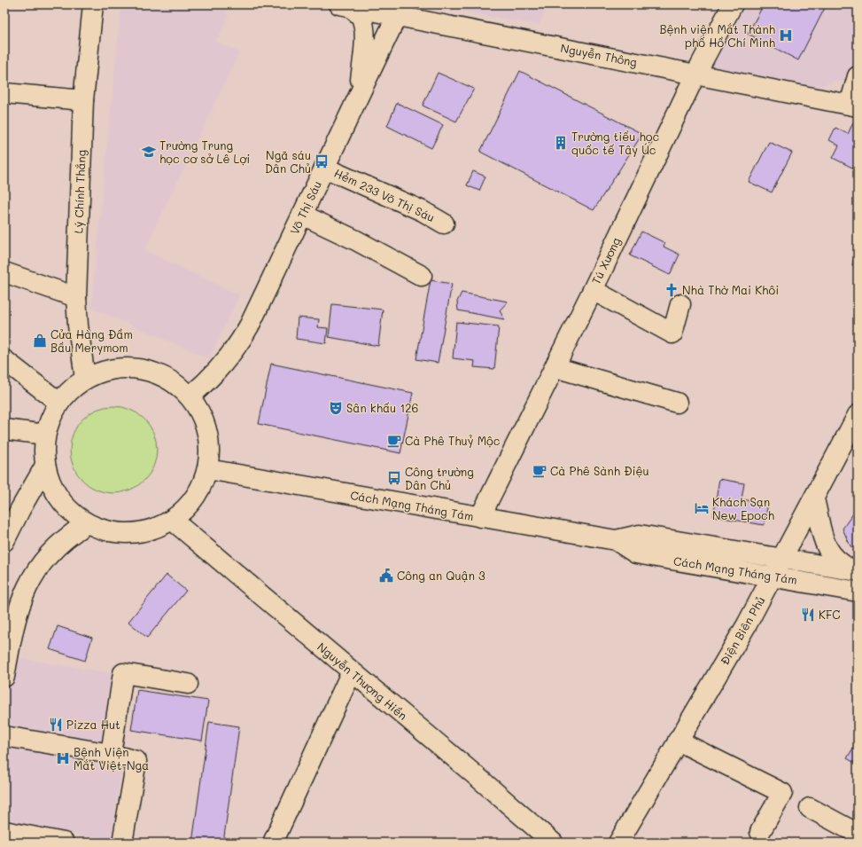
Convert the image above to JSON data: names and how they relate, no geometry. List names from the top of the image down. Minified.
{"streets":{"main road":["Nguyễn Thông","Lý Chính Thắng","Hẻm 233 Võ Thị Sáu","Võ Thị Sáu","Tú Xương","Cách Mạng Tháng Tám","Điện Biên Phủ","Nguyễn Thượng Hiền"]},"crossings":[["Nguyễn Thông","Võ Thị Sáu"],["Nguyễn Thông","Tú Xương"],["Hẻm 233 Võ Thị Sáu","Võ Thị Sáu"],["Tú Xương","Cách Mạng Tháng Tám"],["Cách Mạng Tháng Tám","Điện Biên Phủ"]],"places":{"hospital":["Bệnh viện Mắt Thành phố Hồ Chí Minh","Bệnh Viện Mắt Việt-Nga"],"building":["Trường tiểu học quốc tế Tây Úc"],"school or university":["Trường Trung học cơ sở Lê Lợi"],"bus stop":["Ngã sáu Dân Chủ","Công trường Dân Chủ"],"church":["Nhà Thờ Mai Khôi"],"shop":["Cửa Hàng Đầm Bầu Merymom"],"theatre":["Sân khấu 126"],"cafe":["Cà Phê Thuỷ Mộc","Cà Phê Sành Điệu"],"hotel":["Khách Sạn New Epoch"],"public building":["Công an Quận 3"],"restaurant":["KFC","Pizza Hut"]}}
